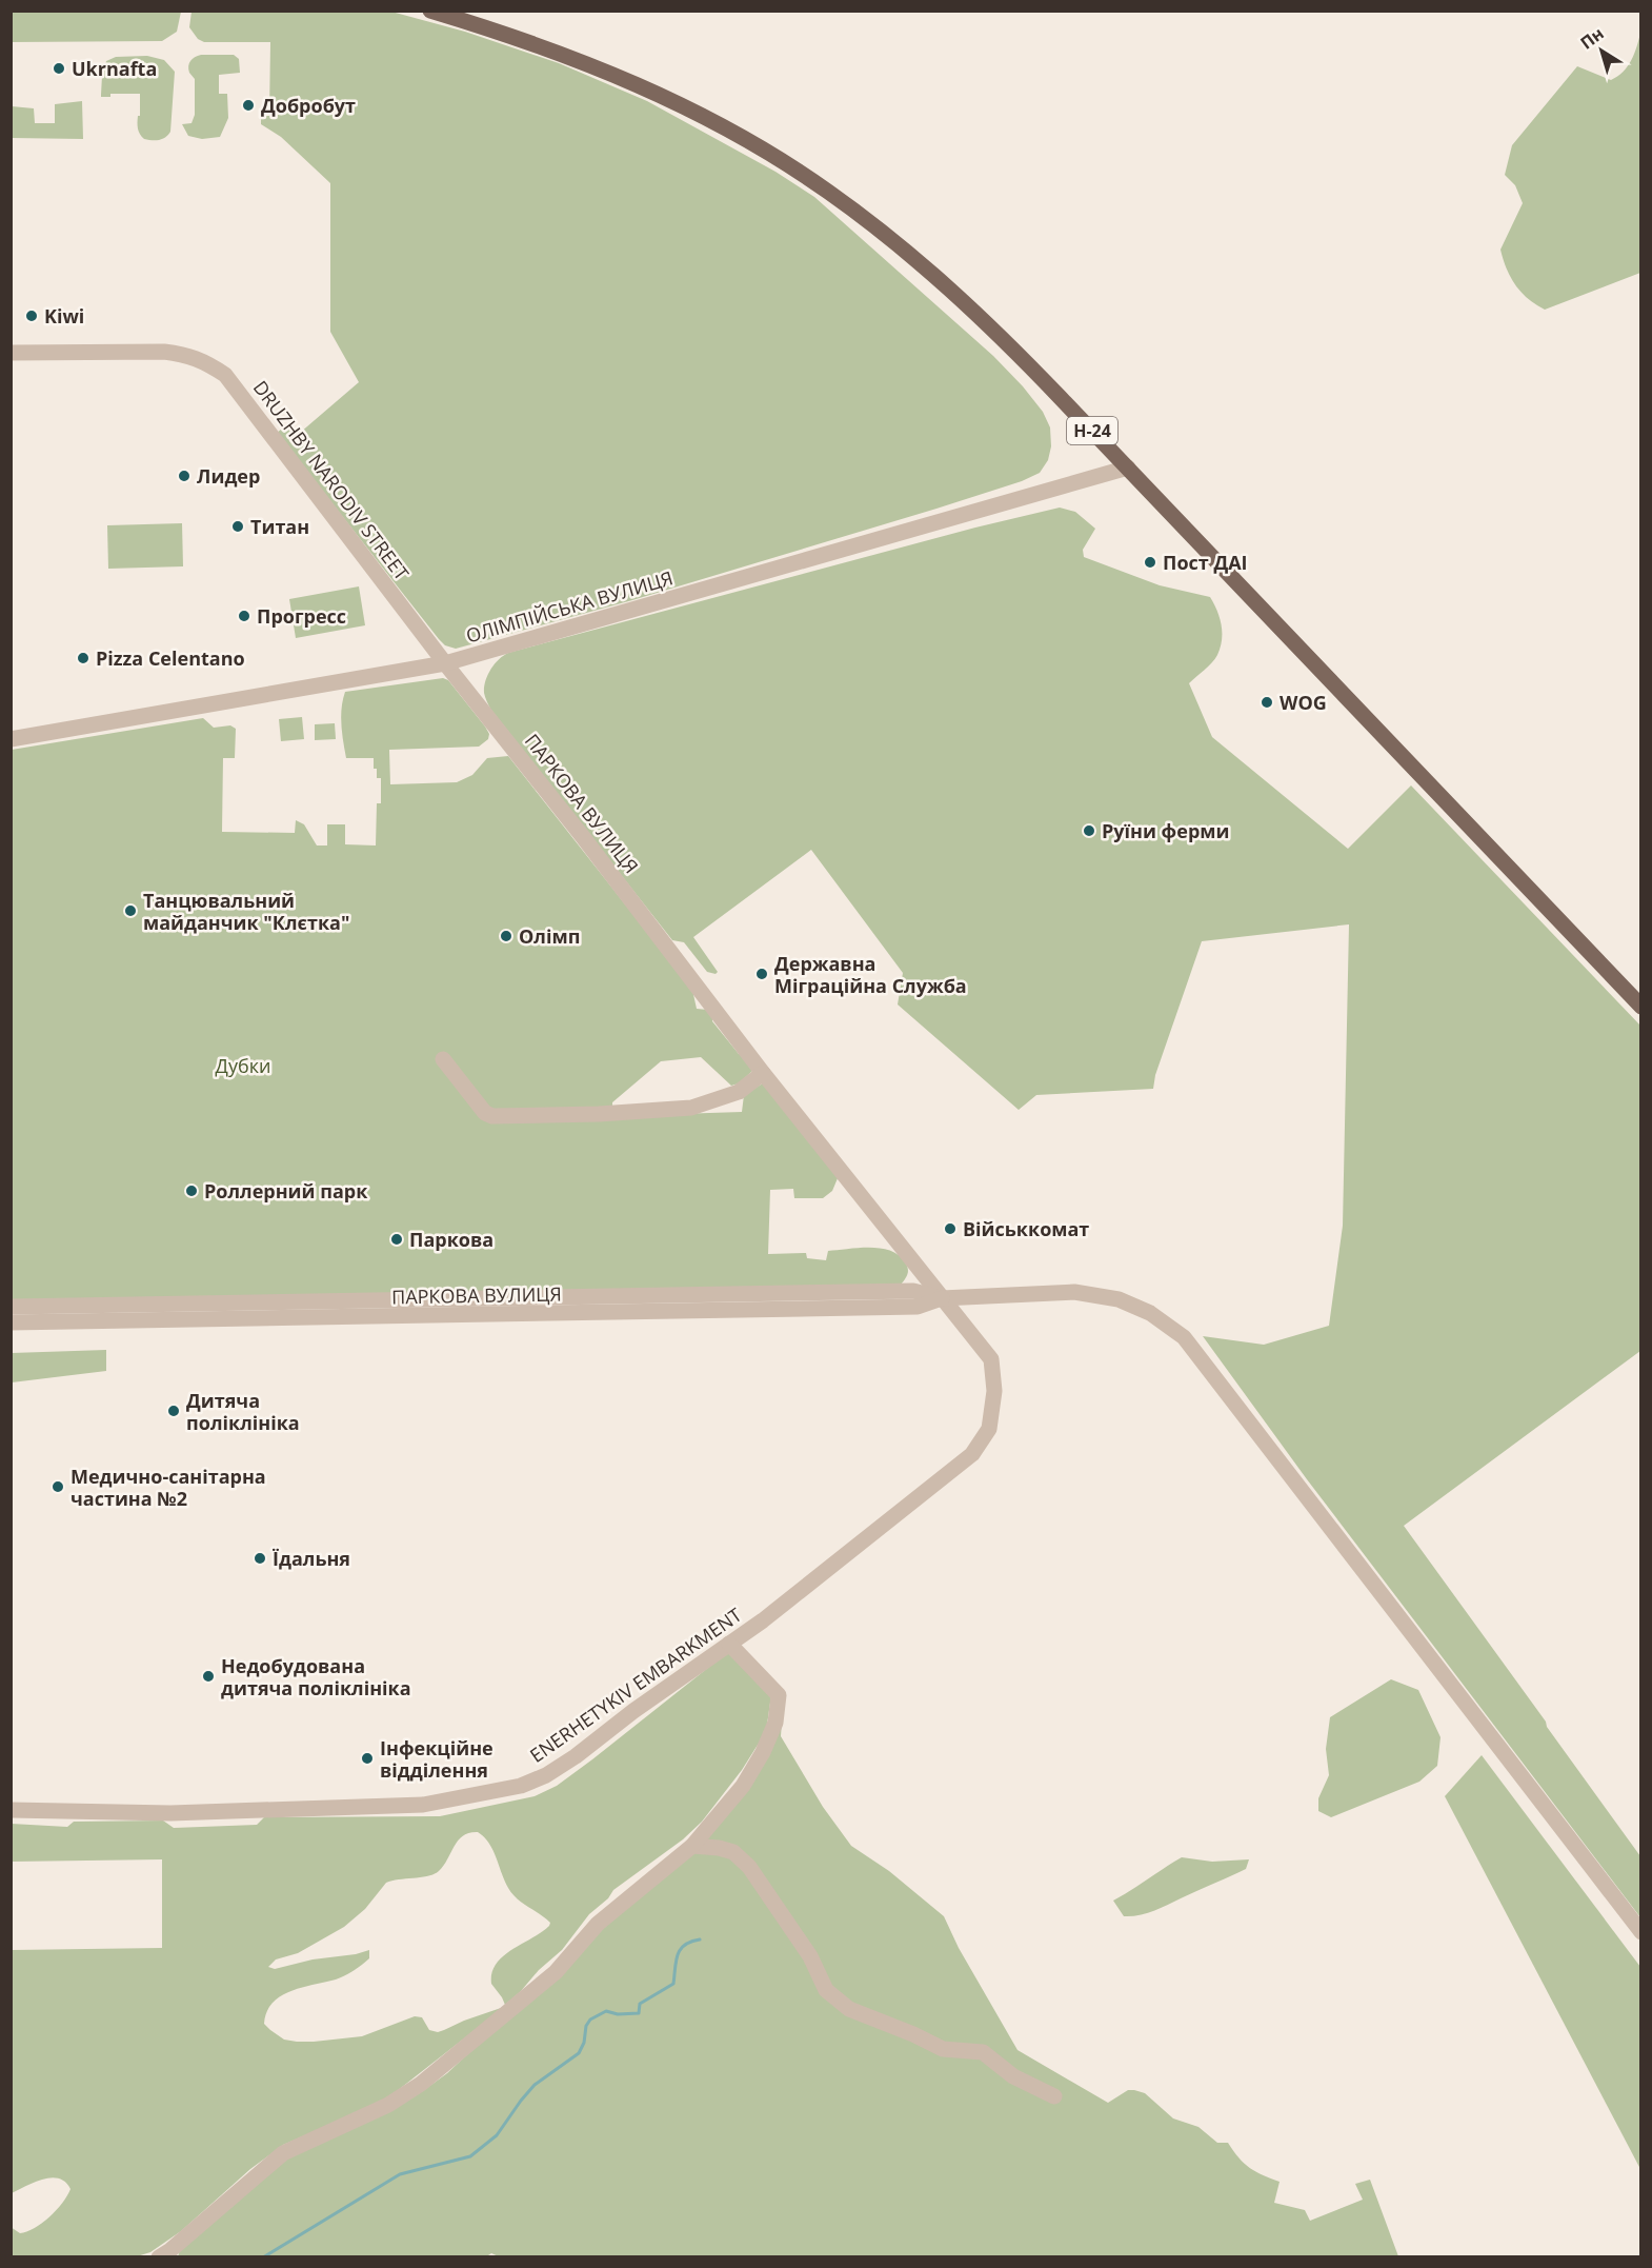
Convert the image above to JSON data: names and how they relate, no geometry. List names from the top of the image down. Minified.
{"streets":{"main road":["Н-24"],"street":["DRUZHBY NARODIV STREET","ОЛІМПІЙСЬКА ВУЛИЦЯ","ПАРКОВА ВУЛИЦЯ","ENERHETYKIV EMBARKMENT"]},"crossings":[["Н-24","ОЛІМПІЙСЬКА ВУЛИЦЯ"],["DRUZHBY NARODIV STREET","ОЛІМПІЙСЬКА ВУЛИЦЯ"],["DRUZHBY NARODIV STREET","ПАРКОВА ВУЛИЦЯ"],["ОЛІМПІЙСЬКА ВУЛИЦЯ","ПАРКОВА ВУЛИЦЯ"],["ПАРКОВА ВУЛИЦЯ","ENERHETYKIV EMBARKMENT"]],"parks":["Дубки"],"places":["Ukrnafta","Добробут","Kiwi","Лидер","Титан","Пост ДАІ","Прогресс","Pizza Celentano","WOG","Руїни ферми","Танцювальний майданчик \"Клєтка\"","Олімп","Державна Міграційна Служба","Роллерний парк","Військкомат","Паркова","Дитяча поліклініка","Медично-санітарна частина №2","Їдальня","Недобудована дитяча поліклініка","Інфекційне відділення"],"north":"top left"}
